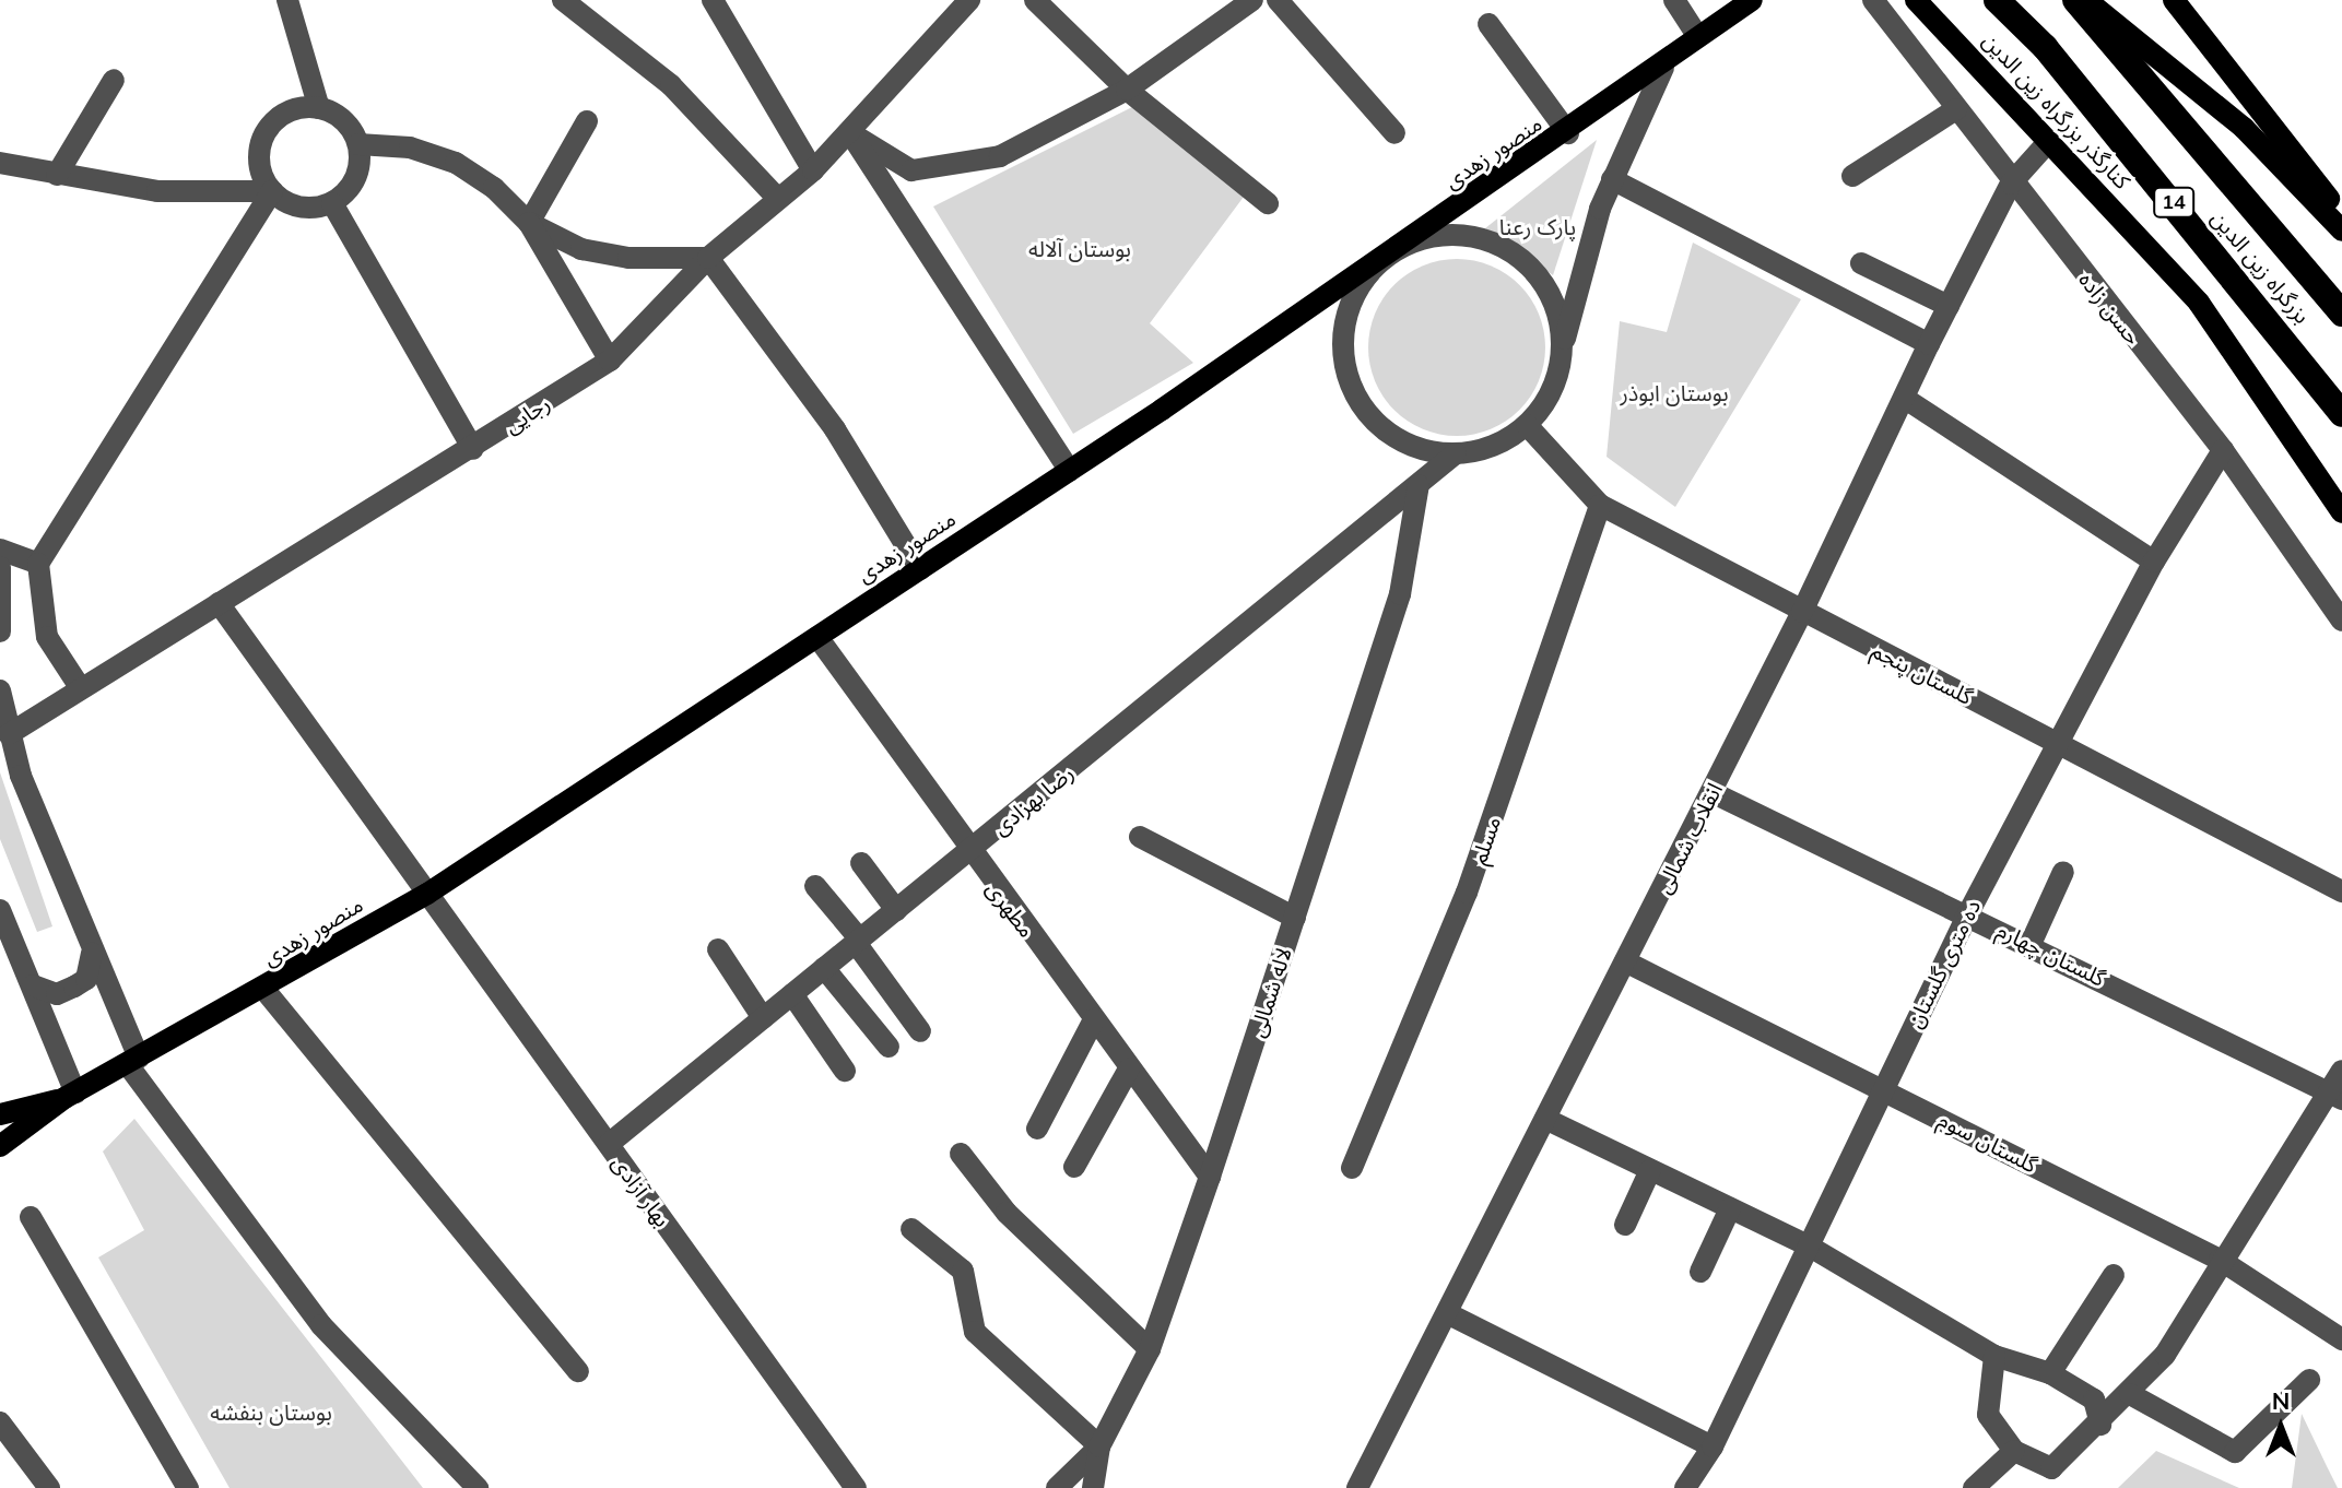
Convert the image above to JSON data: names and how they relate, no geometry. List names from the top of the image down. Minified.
{"streets":{"highway":["14","بزرگراه زین الدین"],"main road":["کنارگذر بزرگراه زین الدین","منصور زهدی"],"street":["حسن زاده","رجایی","گلستان پنجم","رضا بهزادی","انقلاب شمالی","مسلم","مطهری","گلستان چهارم","ده متری گلستان","لاله شمالی","گلستان سوم","بهار آزادی"]},"crossings":[["کنارگذر بزرگراه زین الدین","انقلاب شمالی"],["منصور زهدی","گلستان پنجم"],["منصور زهدی","رضا بهزادی"],["منصور زهدی","مطهری"],["منصور زهدی","بهار آزادی"],["حسن زاده","انقلاب شمالی"],["حسن زاده","ده متری گلستان"],["رجایی","بهار آزادی"],["گلستان پنجم","رضا بهزادی"],["گلستان پنجم","انقلاب شمالی"],["گلستان پنجم","مسلم"],["گلستان پنجم","ده متری گلستان"],["رضا بهزادی","مطهری"],["رضا بهزادی","لاله شمالی"],["رضا بهزادی","بهار آزادی"],["انقلاب شمالی","گلستان چهارم"],["انقلاب شمالی","گلستان سوم"],["مطهری","لاله شمالی"],["گلستان چهارم","ده متری گلستان"],["ده متری گلستان","گلستان سوم"]],"parks":["پارک رعنا","بوستان آلاله","بوستان ابوذر","بوستان بنفشه"],"north":"top"}
